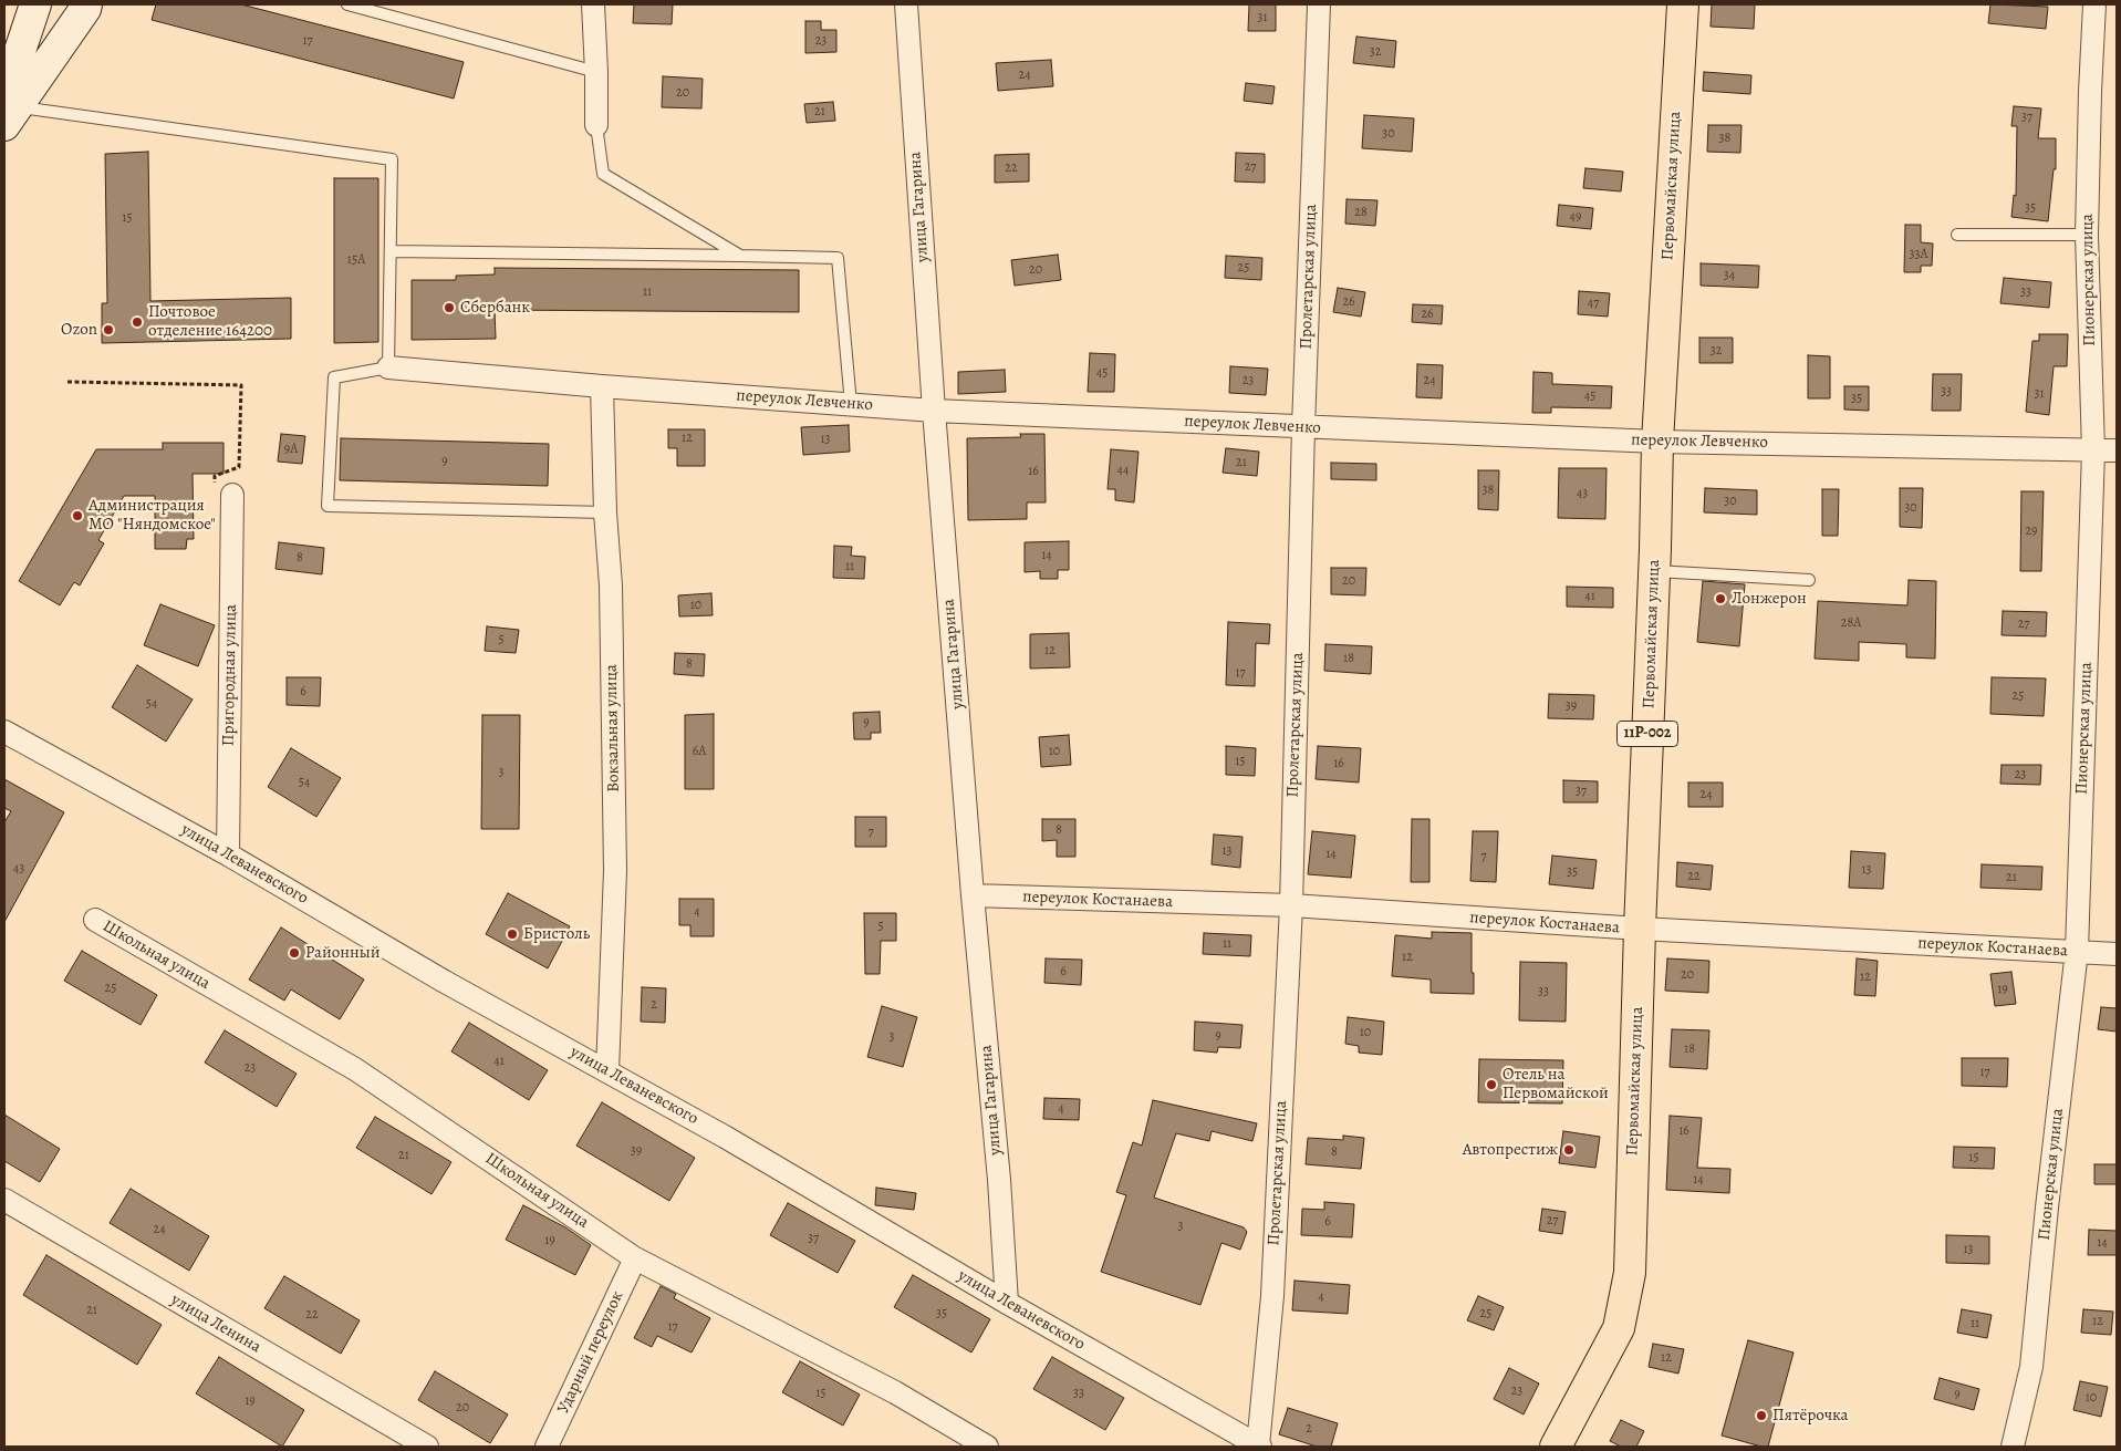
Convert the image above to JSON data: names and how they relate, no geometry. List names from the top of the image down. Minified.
{"streets":{"main road":["Первомайская улица","11Р-002"],"street":["улица Гагарина","Пролетарская улица","Пионерская улица","переулок Левченко","Пригородная улица","Вокзальная улица","улица Леваневского","переулок Костанаева","Школьная улица","улица Ленина","Ударный переулок"]},"crossings":[["Первомайская улица","переулок Левченко"],["Первомайская улица","переулок Костанаева"],["улица Гагарина","переулок Левченко"],["улица Гагарина","улица Леваневского"],["улица Гагарина","переулок Костанаева"],["Пролетарская улица","переулок Левченко"],["Пролетарская улица","улица Леваневского"],["Пролетарская улица","переулок Костанаева"],["Пионерская улица","переулок Левченко"],["Пионерская улица","переулок Костанаева"],["переулок Левченко","Вокзальная улица"],["Пригородная улица","улица Леваневского"],["Вокзальная улица","улица Леваневского"],["Школьная улица","Ударный переулок"]],"places":["Сбербанк","Почтовое отделение 164200","Ozon","Администрация МО \"Няндомское\"","Лонжерон","Бристоль","Районный","Отель на Первомайской","Автопрестиж","Пятёрочка"],"house_numbers":["31","17","23","32","24","20","21","37","30","38","27","22","35","28","49","15","33А","15А","25","20","34","11","33","26","47","26","32","45","23","24","33","31","45","35","12","13","9А","9","21","44","16","38","43","30","30","29","14","8","11","20","41","10","28А","27","5","12","18","8","17","6","25","54","39","9","6А","10","15","16","3","23","54","37","24","8","7","13","14","7","43","13","35","22","21","4","5","11","12","6","20","12","25","19","33","2","10","9","3","18","41","23","17","4","16","39","8","21","15","14","27","6","3","24","37","19","14","13","4","21","35","25","22","12","11","17","12","23","15","33","9","10","19","20","2"]}
